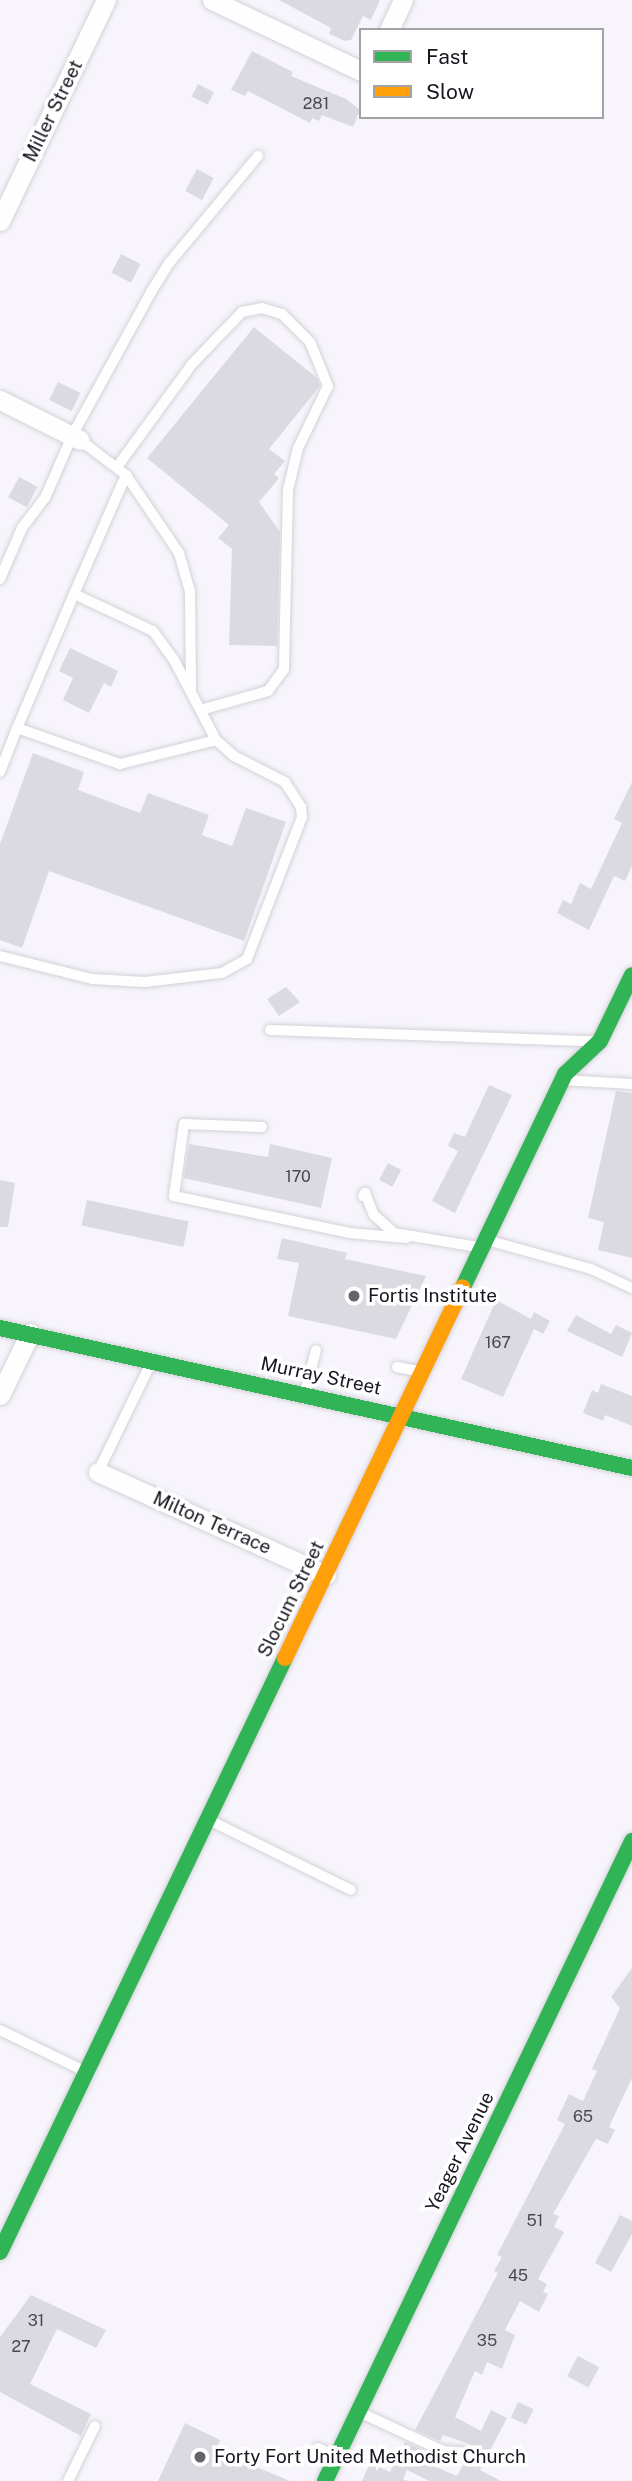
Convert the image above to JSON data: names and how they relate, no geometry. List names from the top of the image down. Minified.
{"streets":{"street":["Miller Street","Murray Street","Milton Terrace","Slocum Street","Yeager Avenue"]},"crossings":[["Murray Street","Slocum Street"],["Milton Terrace","Slocum Street"]],"places":["Fortis Institute","Forty Fort United Methodist Church"],"house_numbers":["281","170","167","65","51","45","31","35","27"],"legend":["Fast","Slow"]}
